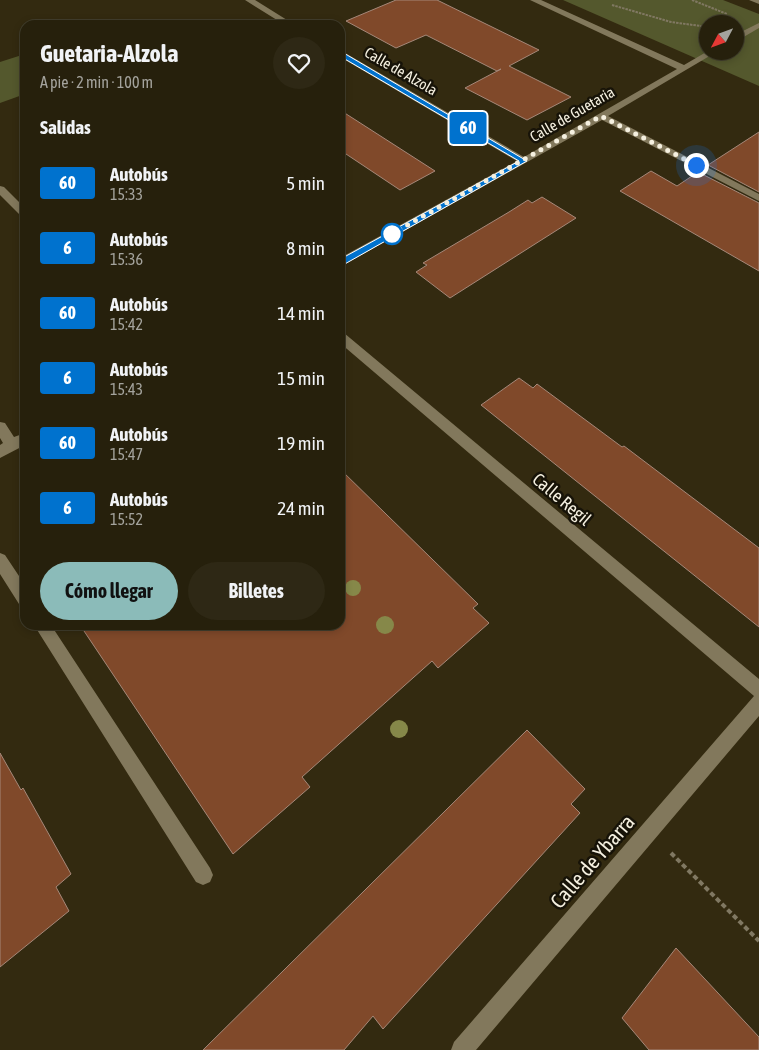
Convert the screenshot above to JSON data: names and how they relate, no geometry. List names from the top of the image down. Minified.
{"streets":{"street":["Calle de Alzola","Calle de Guetaria","Calle Regil","Calle de Ybarra"]},"crossings":[["Calle de Alzola","Calle de Guetaria"]],"lines":["bus line 60"],"north":"bottom left","page":{"on_map":"60","heading":[["Guetaria-Alzola","A pie · 2 min · 100 m"],"Salidas"],"list":[{"mark":"60","name":"Autobús","note":"15:33","value":"5 min"},{"mark":"6","name":"Autobús","note":"15:36","value":"8 min"},{"mark":"60","name":"Autobús","note":"15:42","value":"14 min"},{"mark":"6","name":"Autobús","note":"15:43","value":"15 min"},{"mark":"60","name":"Autobús","note":"15:47","value":"19 min"},{"mark":"6","name":"Autobús","note":"15:52","value":"24 min"}],"buttons":["Cómo llegar","Billetes"]}}
